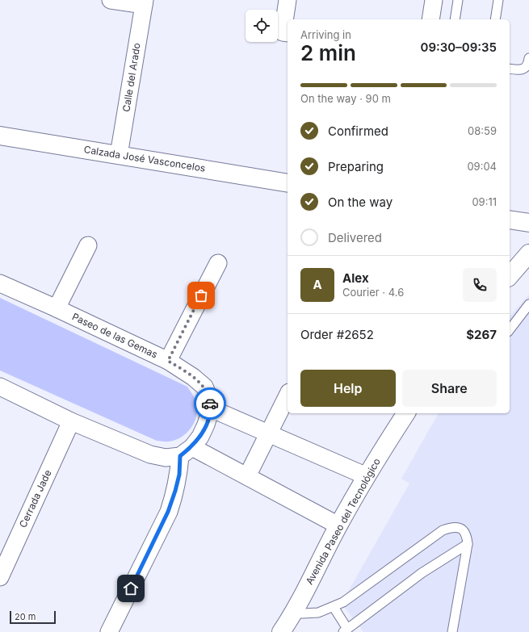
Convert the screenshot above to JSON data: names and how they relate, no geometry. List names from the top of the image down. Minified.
{"streets":{"main road":["Calzada José Vasconcelos","Avenida Paseo del Tecnológico"],"street":["Calle del Arado","Paseo de las Gemas","Cerrada Jade"]},"crossings":[["Calle del Arado","Calzada José Vasconcelos"]],"scale_bar":"20 m","page":{"heading":["2 min","Arriving in","09:30–09:35"],"panel":["Alex","Courier · 4.6","Order #2652","$267"],"bar":"On the way · 90 m","list":[["Confirmed","08:59"],["Preparing","09:04"],["On the way","09:11"],"Delivered"],"round":"A","buttons":["Help","Share"],"scale":"20 m"}}
